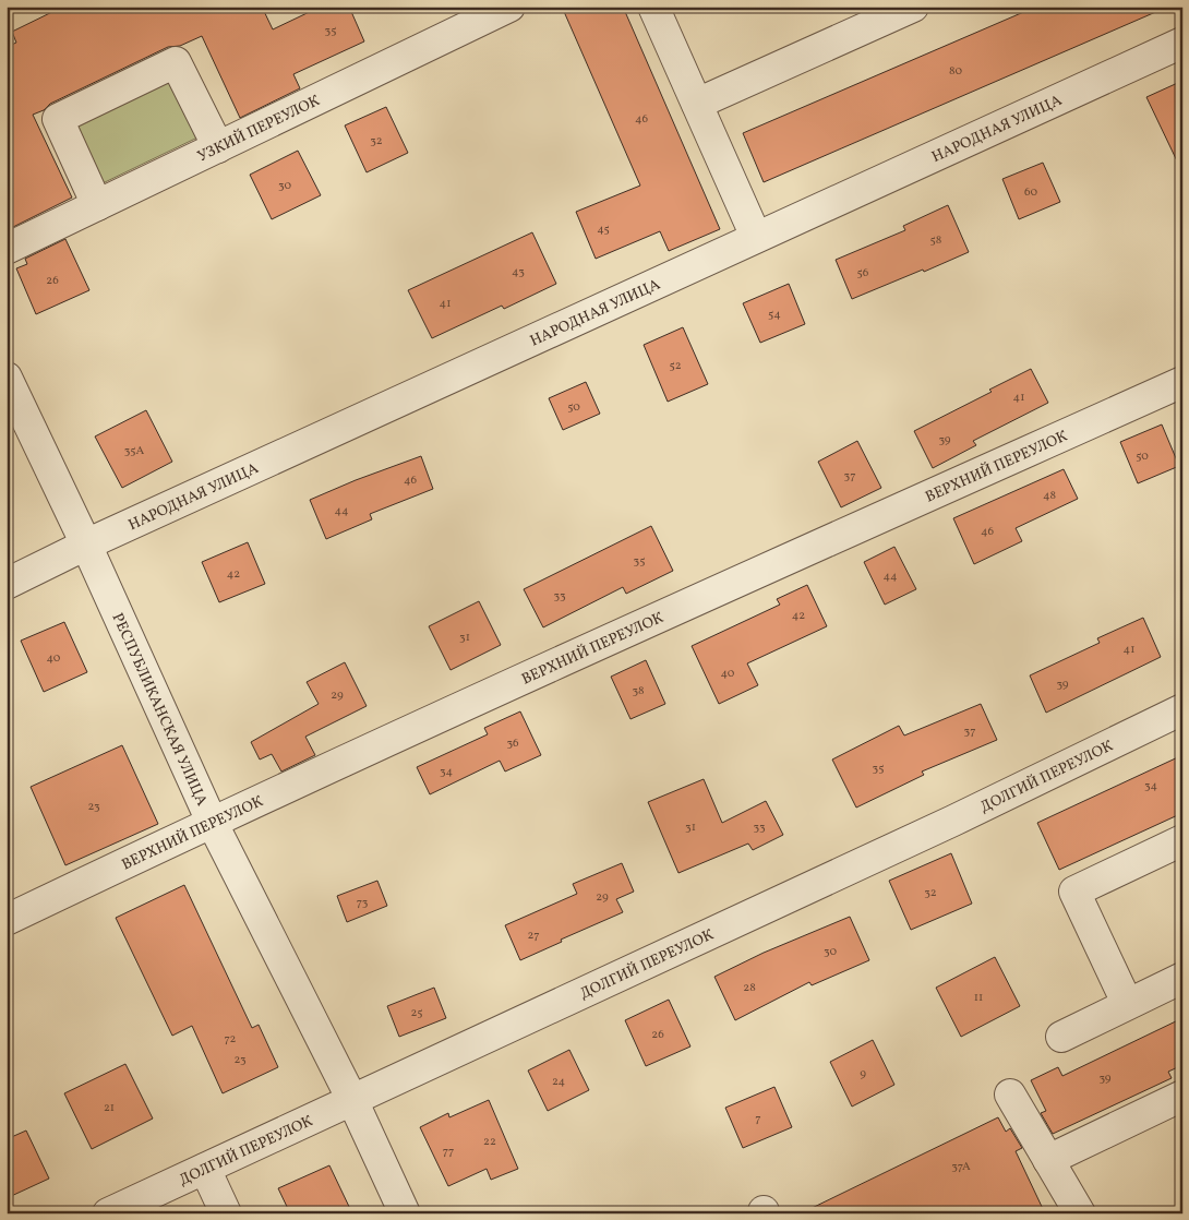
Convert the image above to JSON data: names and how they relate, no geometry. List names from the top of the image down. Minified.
{"streets":{"street":["УЗКИЙ ПЕРЕУЛОК","НАРОДНАЯ УЛИЦА","ВЕРХНИЙ ПЕРЕУЛОК","РЕСПУБЛИКАНСКАЯ УЛИЦА","ДОЛГИЙ ПЕРЕУЛОК"]},"crossings":[["НАРОДНАЯ УЛИЦА","РЕСПУБЛИКАНСКАЯ УЛИЦА"],["ВЕРХНИЙ ПЕРЕУЛОК","РЕСПУБЛИКАНСКАЯ УЛИЦА"],["РЕСПУБЛИКАНСКАЯ УЛИЦА","ДОЛГИЙ ПЕРЕУЛОК"]],"house_numbers":["35","80","46","32","30","60","45","58","43","56","26","41","54","52","41","50","39","35А","50","37","46","48","44","46","35","42","44","33","42","31","41","40","40","39","38","29","37","36","35","34","34","23","31","33","32","29","73","27","30","28","11","25","26","72","23","9","39","24","21","7","22","77","37А"]}
